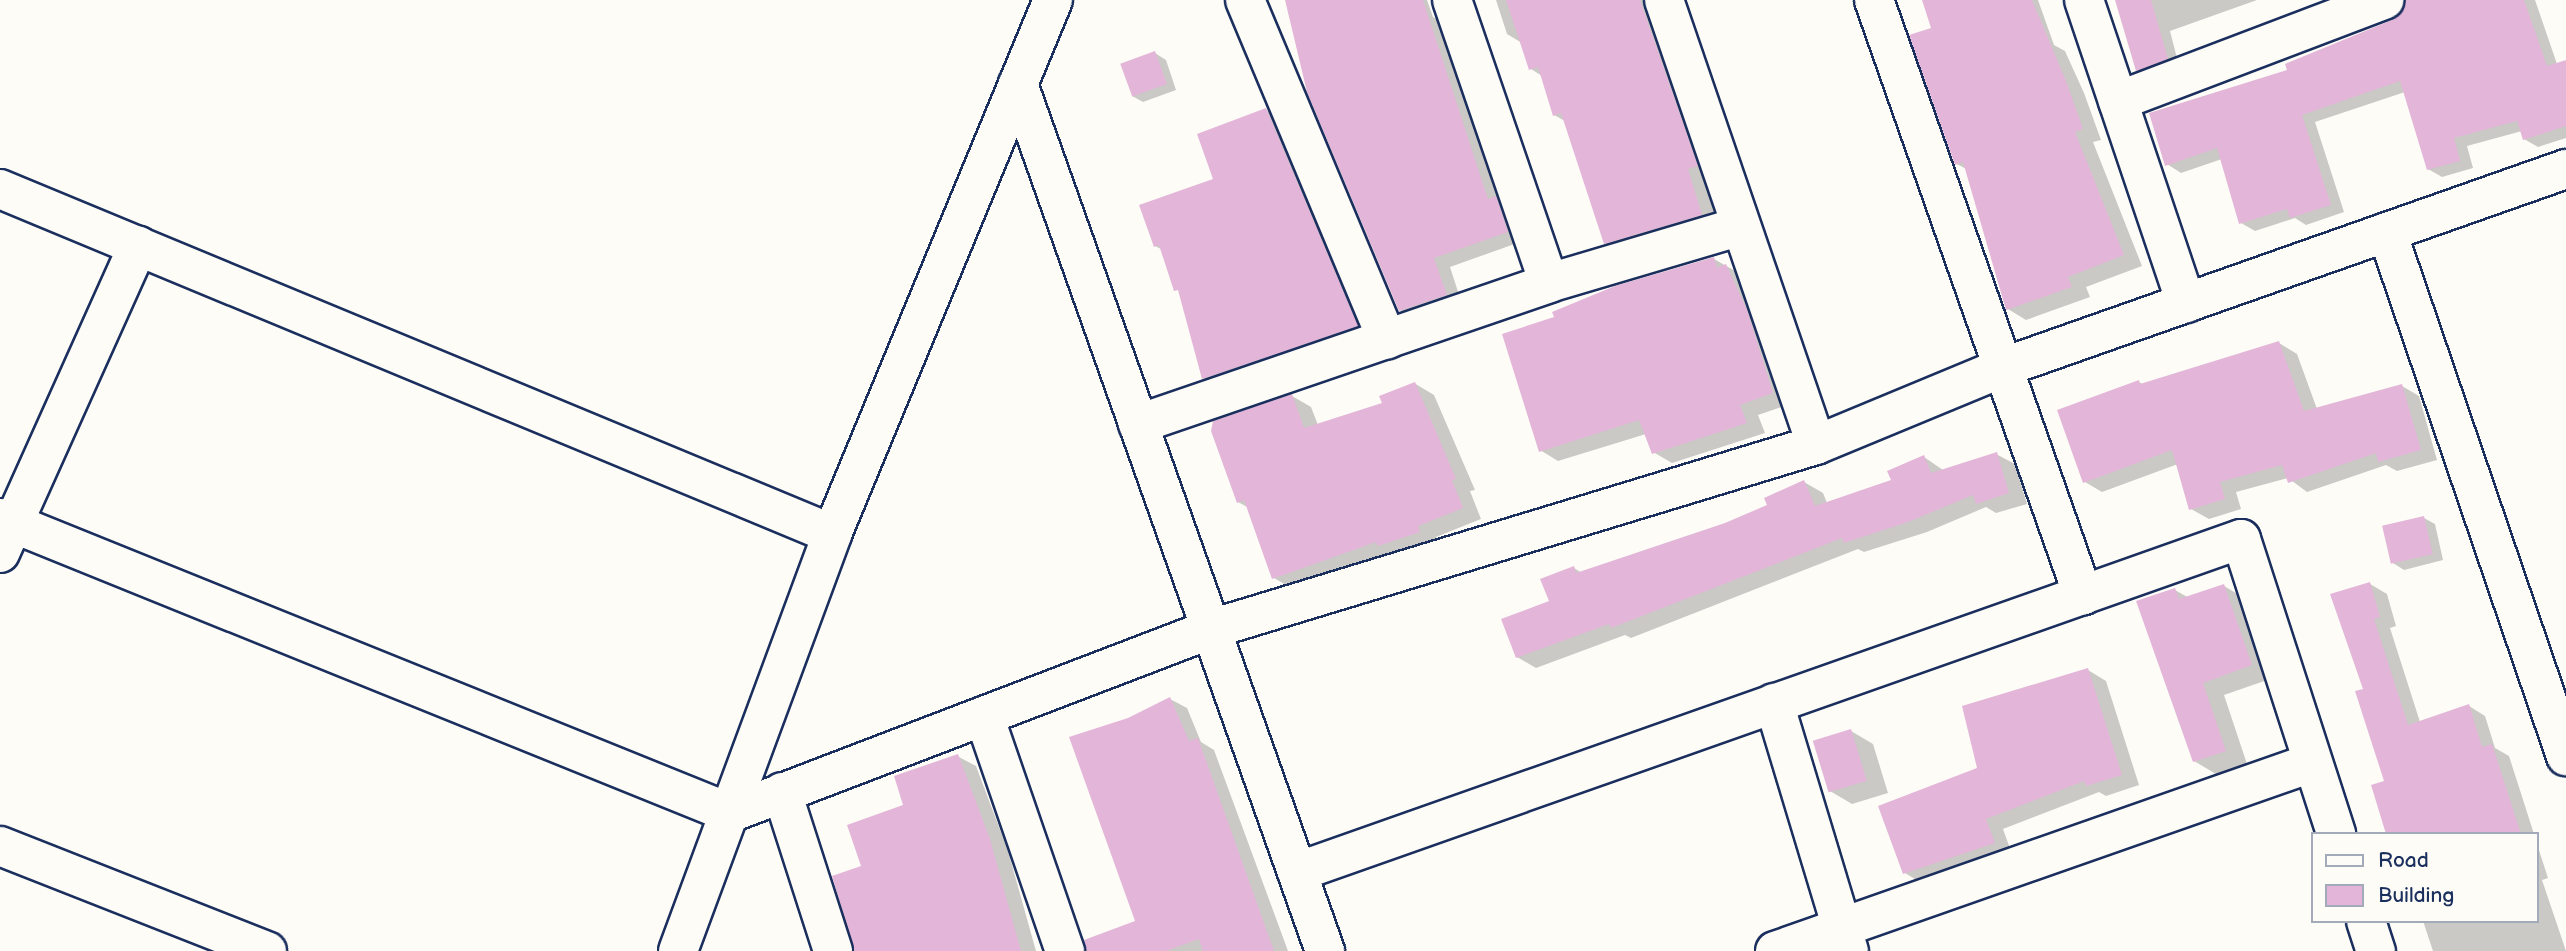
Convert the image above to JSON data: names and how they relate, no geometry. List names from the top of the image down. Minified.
{"legend":["Road","Building"]}
